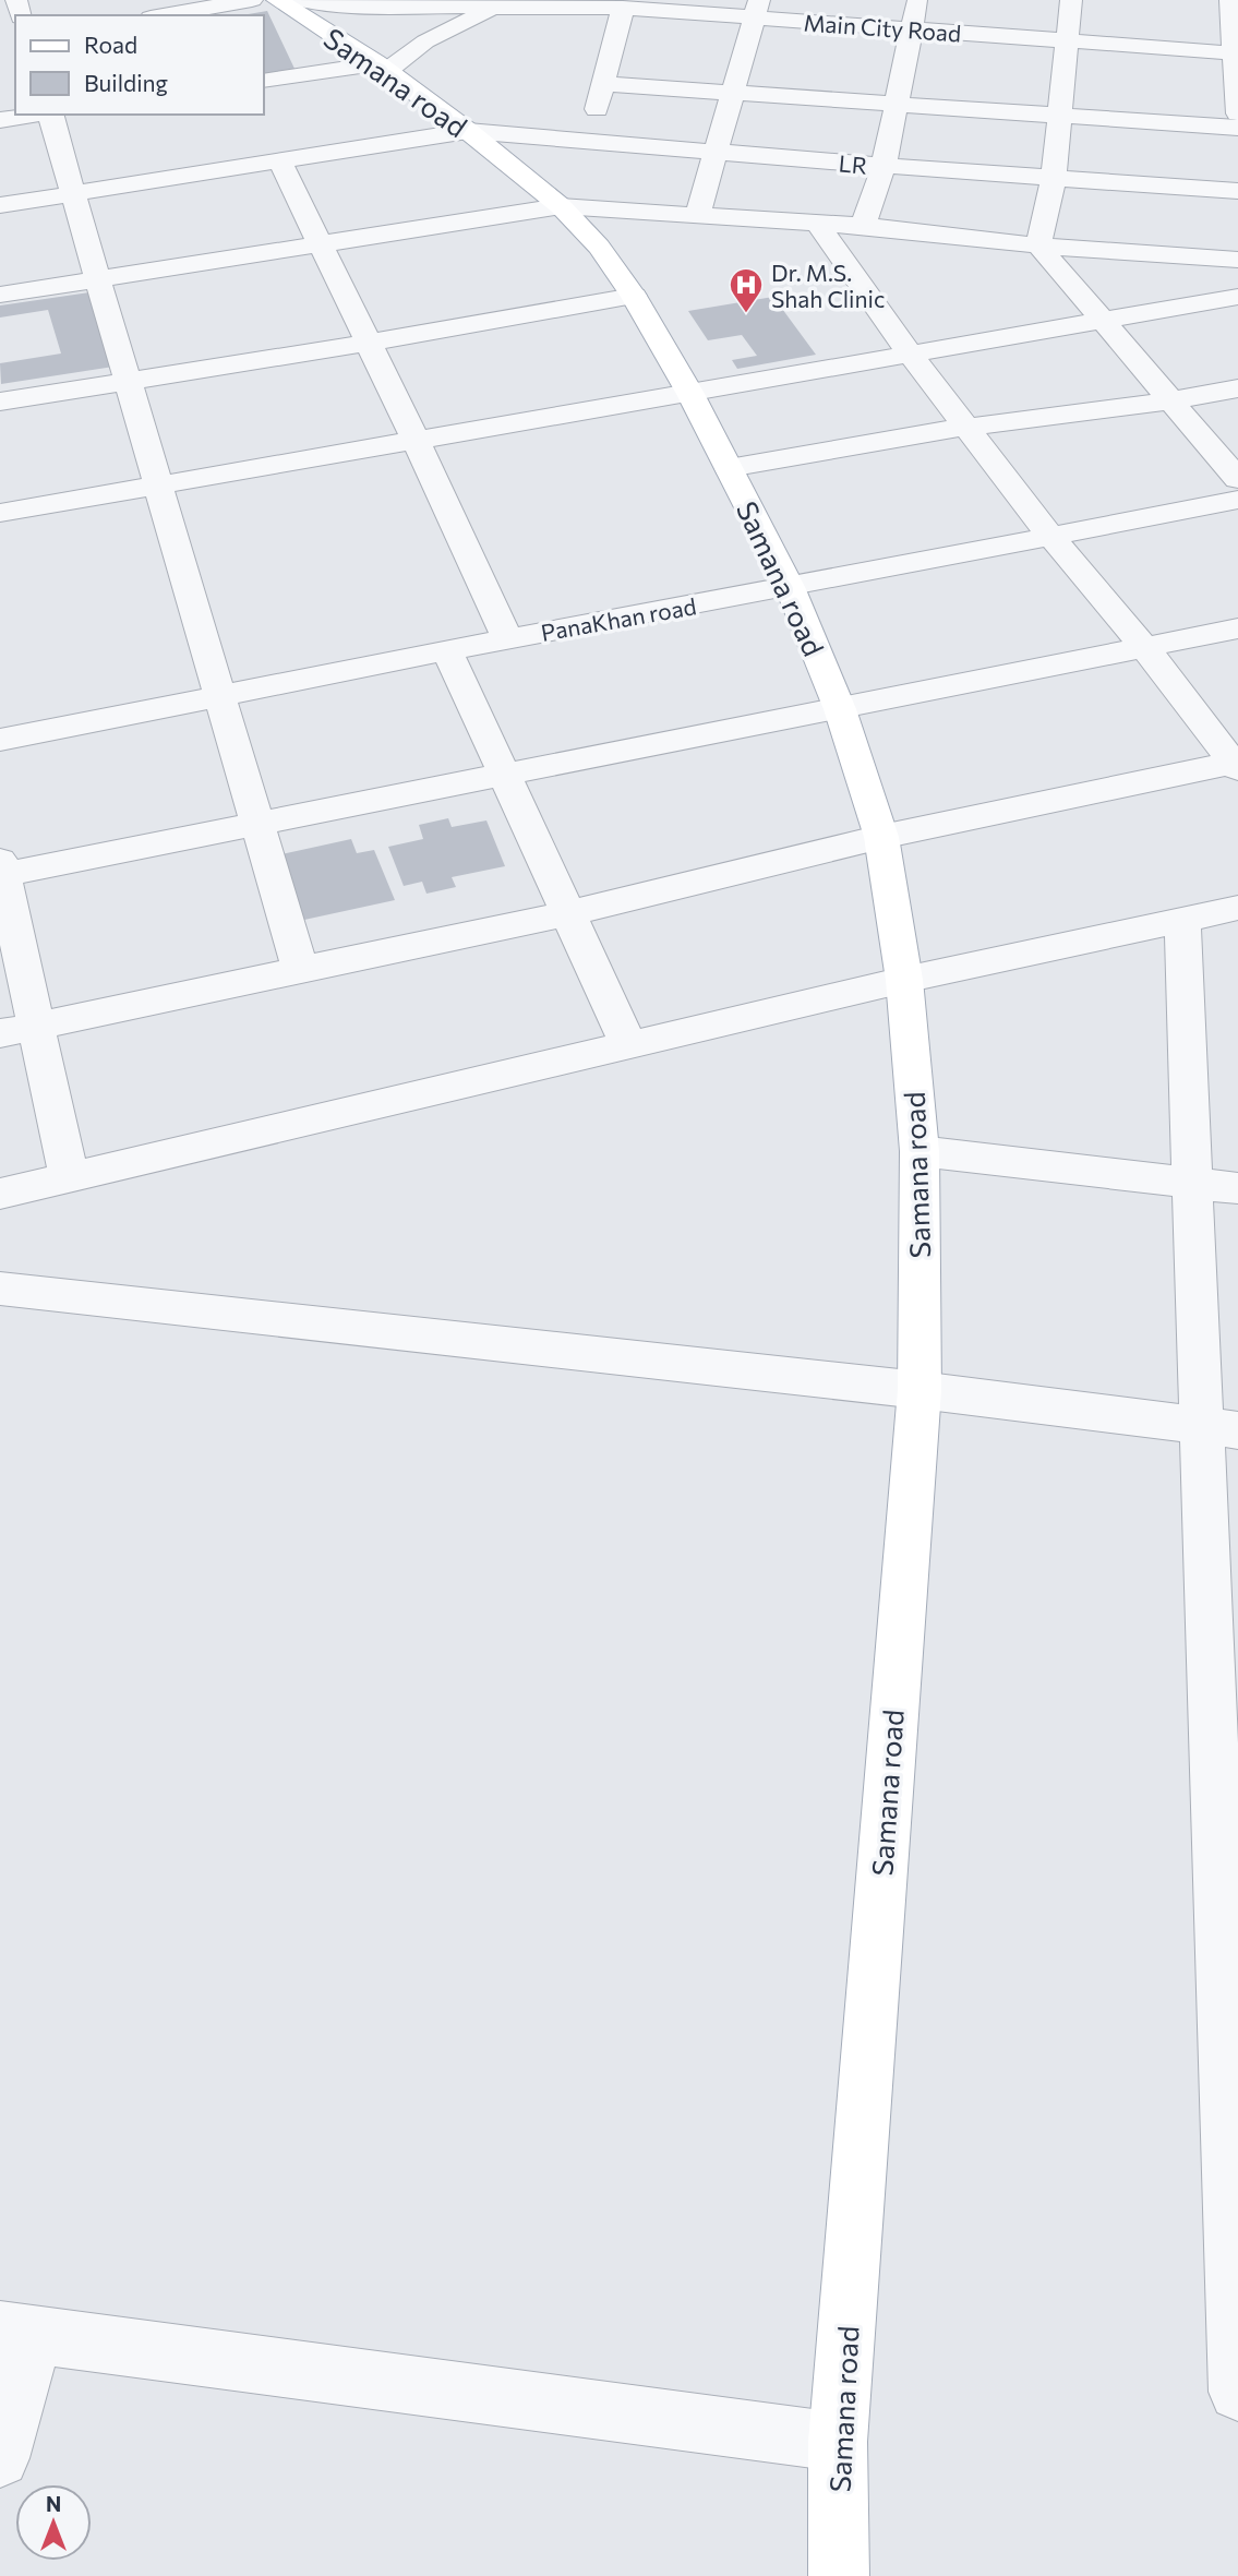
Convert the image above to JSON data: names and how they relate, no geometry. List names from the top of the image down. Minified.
{"streets":{"main road":["Samana road"],"street":["Main City Road","LR","PanaKhan road"]},"crossings":[["Samana road","LR"],["Samana road","PanaKhan road"]],"places":{"hospital":["Dr. M.S. Shah Clinic"]},"legend":["Road","Building"],"north":"top"}
